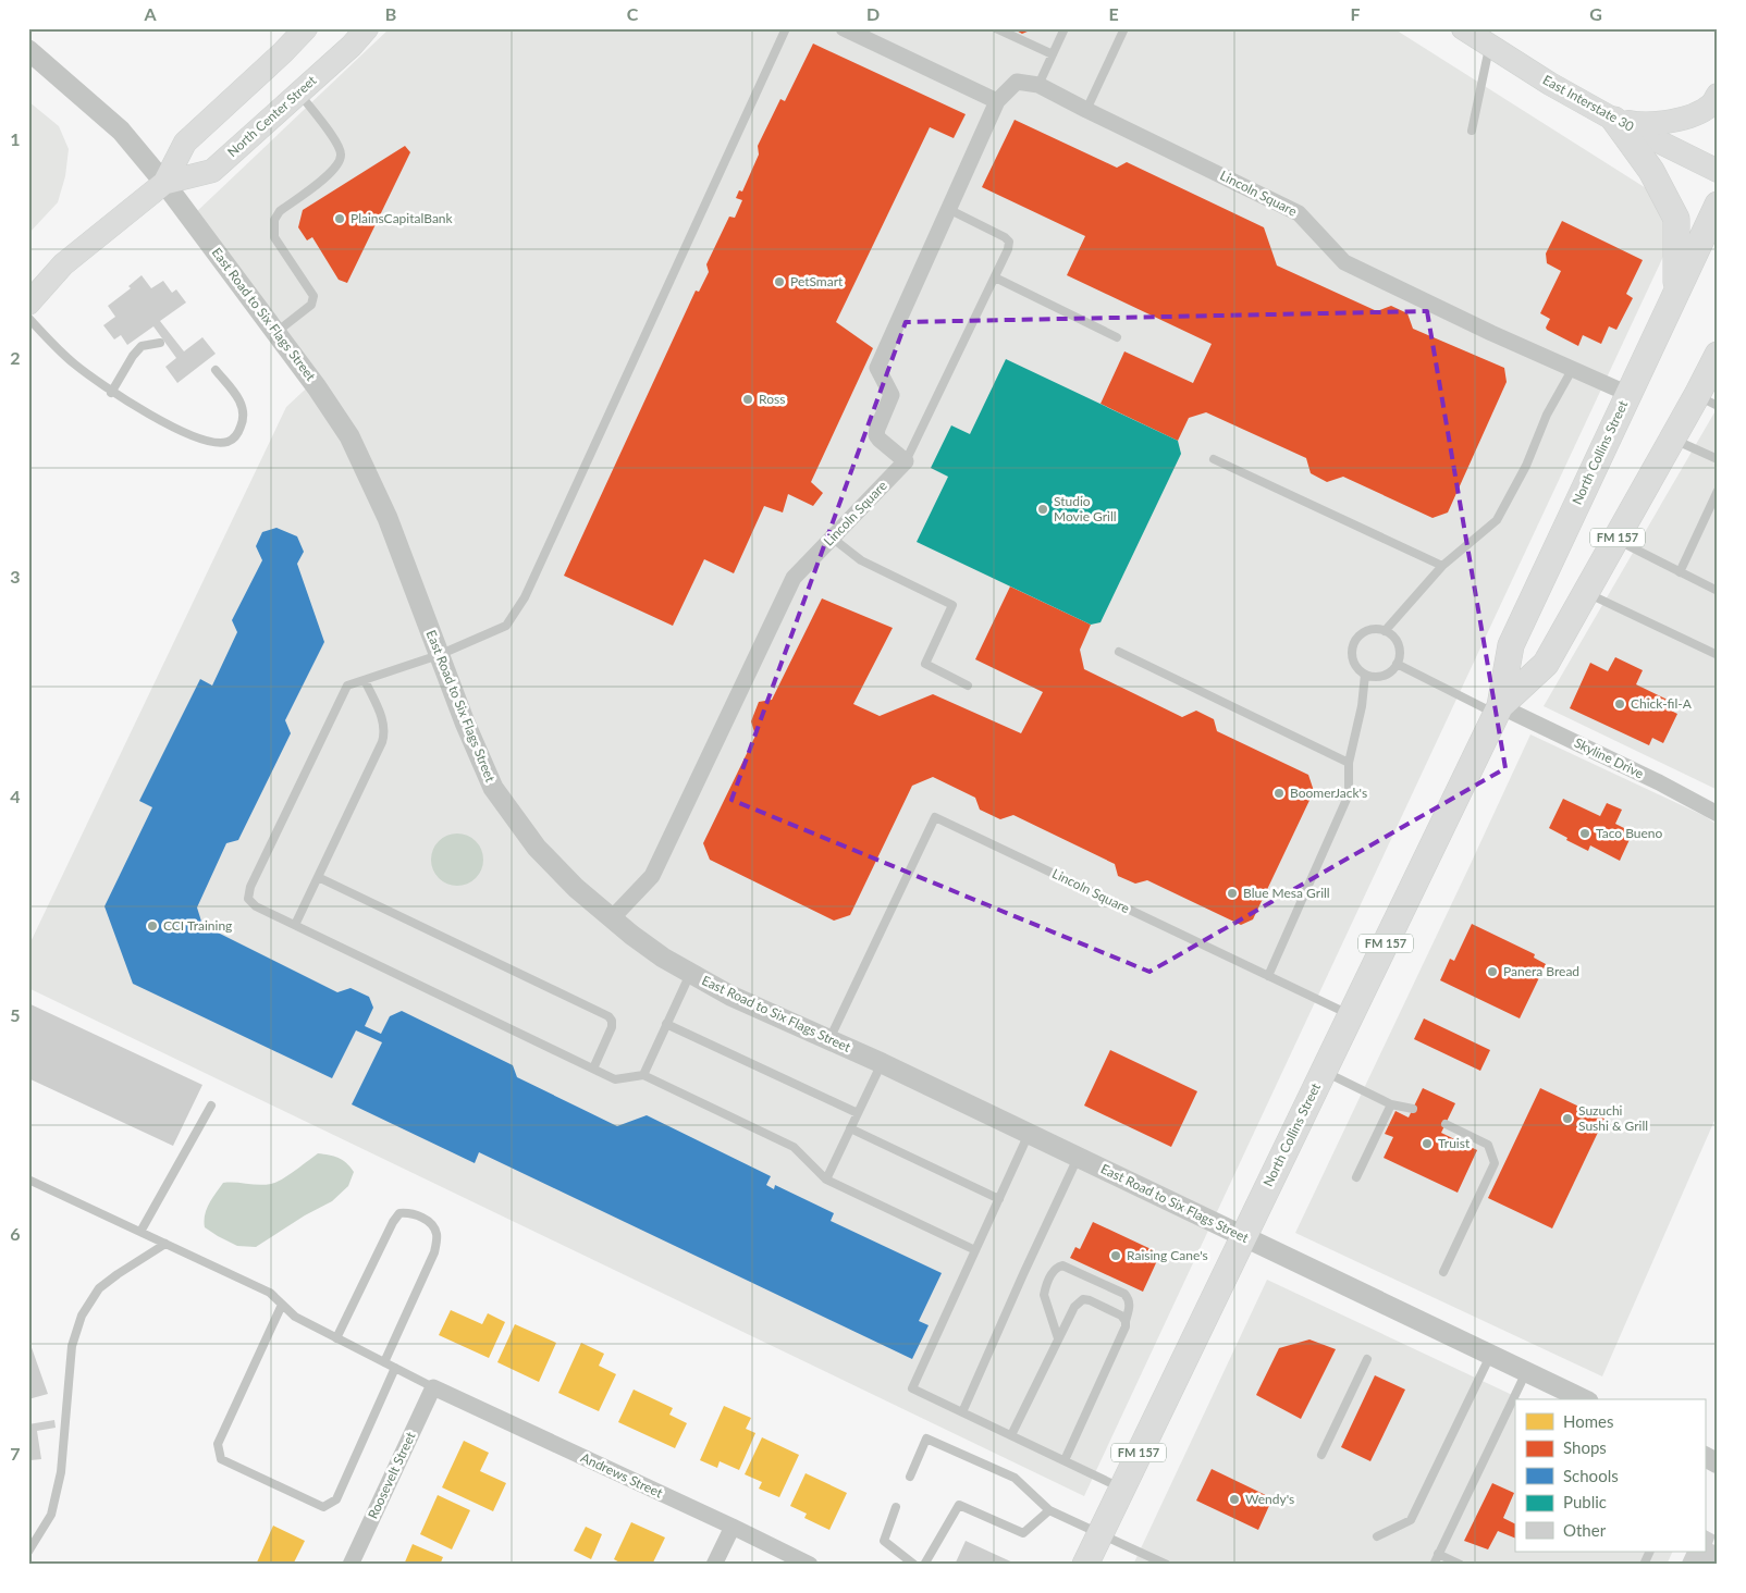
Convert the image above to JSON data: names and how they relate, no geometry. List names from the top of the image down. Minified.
{"streets":{"main road":["East Interstate 30","North Center Street","North Collins Street","FM 157"],"street":["Lincoln Square","East Road to Six Flags Street","Skyline Drive","Roosevelt Street","Andrews Street"]},"crossings":[["North Center Street","East Road to Six Flags Street"],["Lincoln Square","East Road to Six Flags Street"],["Lincoln Square","North Collins Street"],["East Road to Six Flags Street","North Collins Street"],["North Collins Street","Skyline Drive"],["Roosevelt Street","Andrews Street"]],"places":["PlainsCapitalBank","PetSmart","Ross","Studio Movie Grill","Chick-fil-A","BoomerJack's","Taco Bueno","Blue Mesa Grill","CCI Training","Panera Bread","Suzuchi Sushi & Grill","Truist","Raising Cane's","Wendy's"],"legend":["Homes","Shops","Schools","Public","Other"],"grid":{"columns":["A","B","C","D","E","F","G"],"rows":["1","2","3","4","5","6","7"]}}
